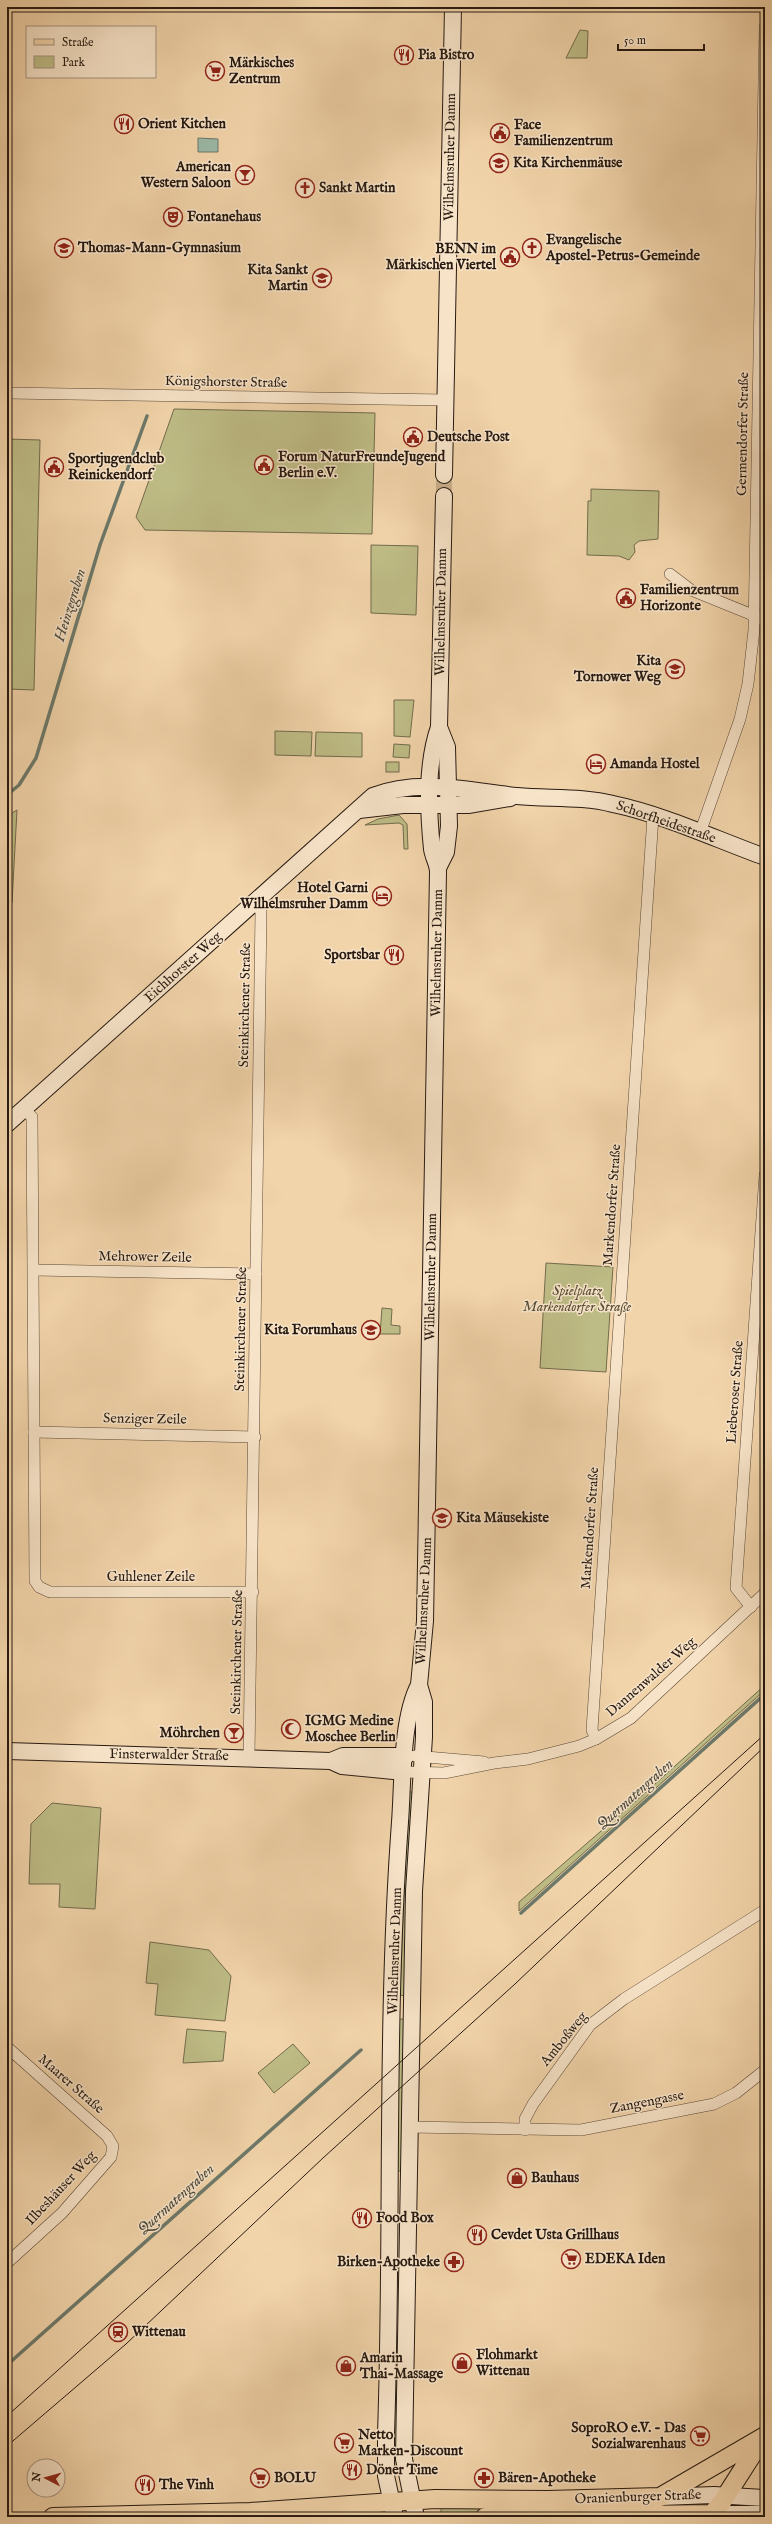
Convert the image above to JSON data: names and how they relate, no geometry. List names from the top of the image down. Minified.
{"streets":{"main road":["Wilhelmsruher Damm","Schorfheidestraße","Eichhorster Weg","Finsterwalder Straße","Oranienburger Straße"],"street":["Königshorster Straße","Germendorfer Straße","Steinkirchener Straße","Markendorfer Straße","Mehrower Zeile","Lieberoser Straße","Senziger Zeile","Guhlener Zeile","Dannenwalder Weg","Amboßweg","Maarer Straße","Zangengasse","Ilbeshäuser Weg"]},"crossings":[["Wilhelmsruher Damm","Königshorster Straße"],["Wilhelmsruher Damm","Schorfheidestraße"],["Wilhelmsruher Damm","Eichhorster Weg"],["Wilhelmsruher Damm","Dannenwalder Weg"],["Wilhelmsruher Damm","Finsterwalder Straße"],["Wilhelmsruher Damm","Oranienburger Straße"],["Germendorfer Straße","Schorfheidestraße"],["Schorfheidestraße","Eichhorster Weg"],["Schorfheidestraße","Markendorfer Straße"],["Eichhorster Weg","Steinkirchener Straße"],["Steinkirchener Straße","Mehrower Zeile"],["Steinkirchener Straße","Senziger Zeile"],["Steinkirchener Straße","Guhlener Zeile"],["Steinkirchener Straße","Finsterwalder Straße"],["Markendorfer Straße","Dannenwalder Weg"],["Lieberoser Straße","Dannenwalder Weg"],["Senziger Zeile","Guhlener Zeile"],["Dannenwalder Weg","Finsterwalder Straße"],["Amboßweg","Zangengasse"],["Maarer Straße","Ilbeshäuser Weg"]],"water":["Heinzegraben","Quermatengraben"],"parks":["Spielplatz Markendorfer Straße"],"places":{"restaurant":["Pia Bistro","Orient Kitchen","Sportsbar","Food Box","Cevdet Usta Grillhaus","Döner Time","The Vinh"],"supermarket":["Märkisches Zentrum","EDEKA Iden","SoproRO e.V. - Das Sozialwarenhaus","Netto Marken-Discount","BOLU"],"public building":["Face Familienzentrum","BENN im Märkischen Viertel","Deutsche Post","Forum NaturFreundeJugend Berlin e.V.","Sportjugendclub Reinickendorf","Familienzentrum Horizonte"],"school or university":["Kita Kirchenmäuse","Thomas-Mann-Gymnasium","Kita Sankt Martin","Kita Tornower Weg","Kita Forumhaus","Kita Mäusekiste"],"bar":["American Western Saloon","Möhrchen"],"church":["Sankt Martin","Evangelische Apostel-Petrus-Gemeinde"],"theatre":["Fontanehaus"],"hotel":["Amanda Hostel","Hotel Garni Wilhelmsruher Damm"],"mosque":["IGMG Medine Moschee Berlin"],"shop":["Bauhaus","Flohmarkt Wittenau","Amarin Thai-Massage"],"pharmacy":["Birken-Apotheke","Bären-Apotheke"],"station":["Wittenau"]},"legend":["Straße","Park"],"scale_bar":"50 m","north":"left"}
